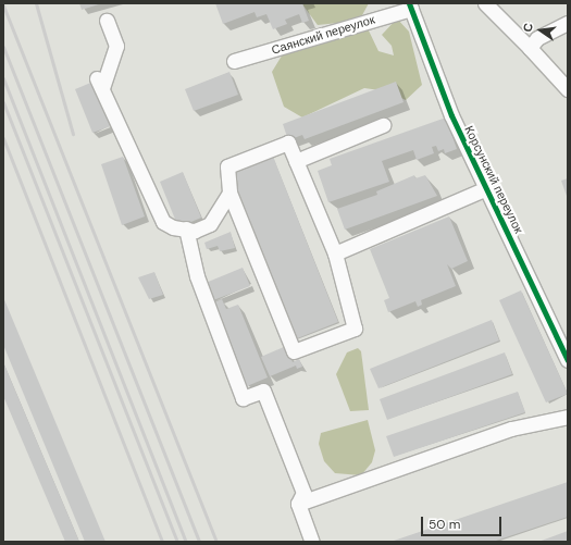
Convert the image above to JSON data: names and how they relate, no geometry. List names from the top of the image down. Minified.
{"streets":{"street":["Саянский переулок","Корсунский переулок"]},"crossings":[["Саянский переулок","Корсунский переулок"]],"scale_bar":"50 m","north":"left"}
